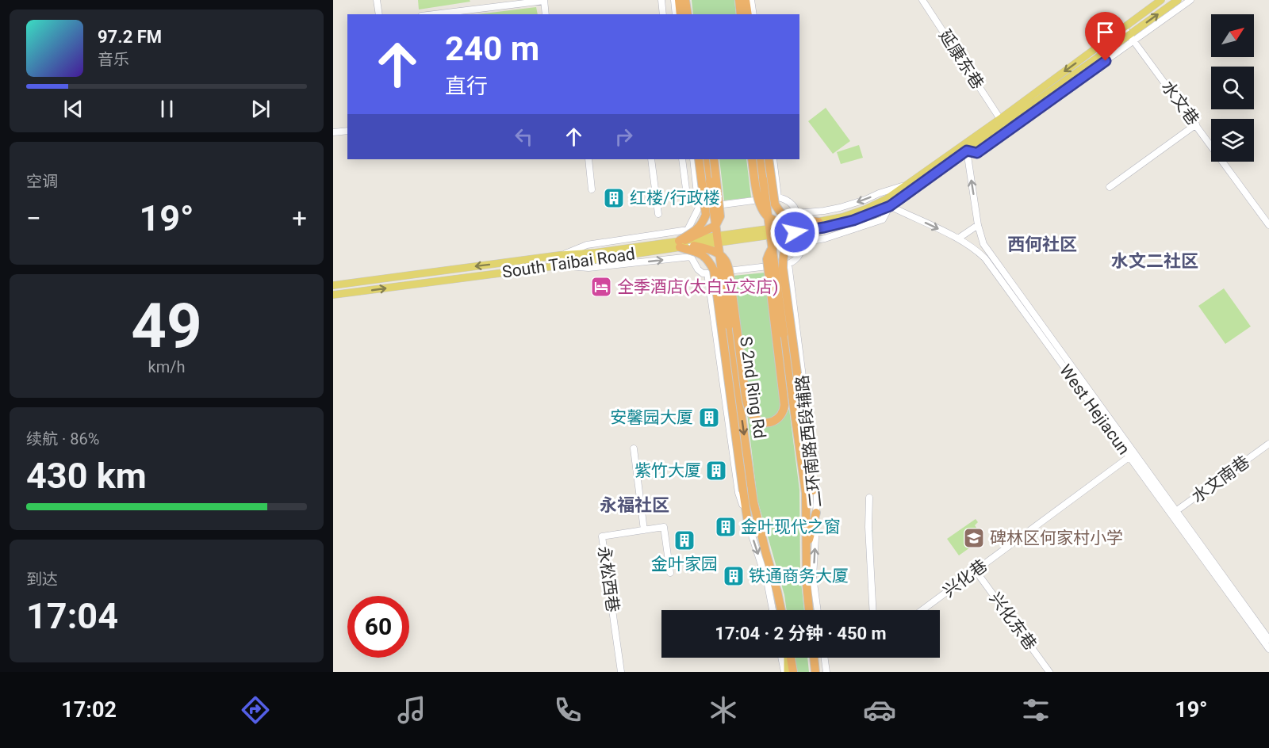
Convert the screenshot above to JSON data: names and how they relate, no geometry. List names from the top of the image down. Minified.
{"streets":{"highway":["S 2nd Ring Rd"],"main road":["South Taibai Road"],"street":["延康东巷","水文巷","West Hejiacun","二环南路西段辅路","水文南巷","兴化巷","永松西巷","兴化东巷"]},"crossings":[["West Hejiacun","水文南巷"],["West Hejiacun","兴化巷"],["兴化巷","兴化东巷"]],"districts":["西何社区","水文二社区","永福社区"],"places":{"building":["红楼/行政楼","安馨园大厦","紫竹大厦","金叶现代之窗","金叶家园","铁通商务大厦"],"hotel":["全季酒店(太白立交店)"],"school or university":["碑林区何家村小学"]},"north":"top right","page":{"turn":["240 m","直行"],"song":["97.2 FM","音乐"],"tile":["空调",["49","km/h"],["续航 · 86%","430 km"],["到达","17:04"]],"heat":["−","19°","+"],"limit":"60","trip":"17:04 · 2 分钟 · 450 m","tabs":["17:02","19°"]}}
